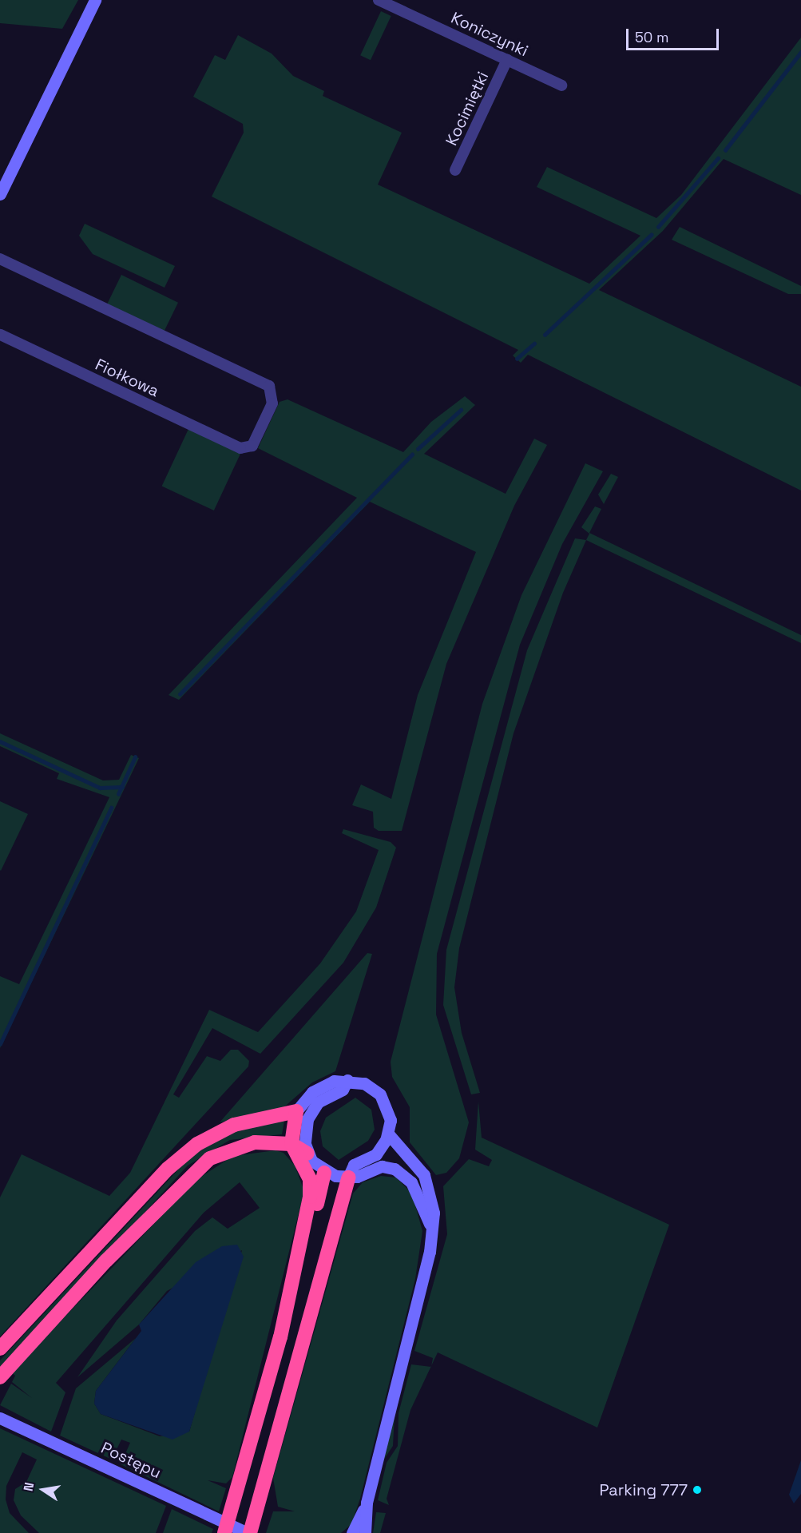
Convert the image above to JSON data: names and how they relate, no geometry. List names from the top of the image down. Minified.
{"streets":{"main road":["Postępu"],"street":["Koniczynki","Kocimiętki","Fiołkowa"]},"crossings":[["Koniczynki","Kocimiętki"]],"places":["Parking 777"],"scale_bar":"50 m","north":"left"}
